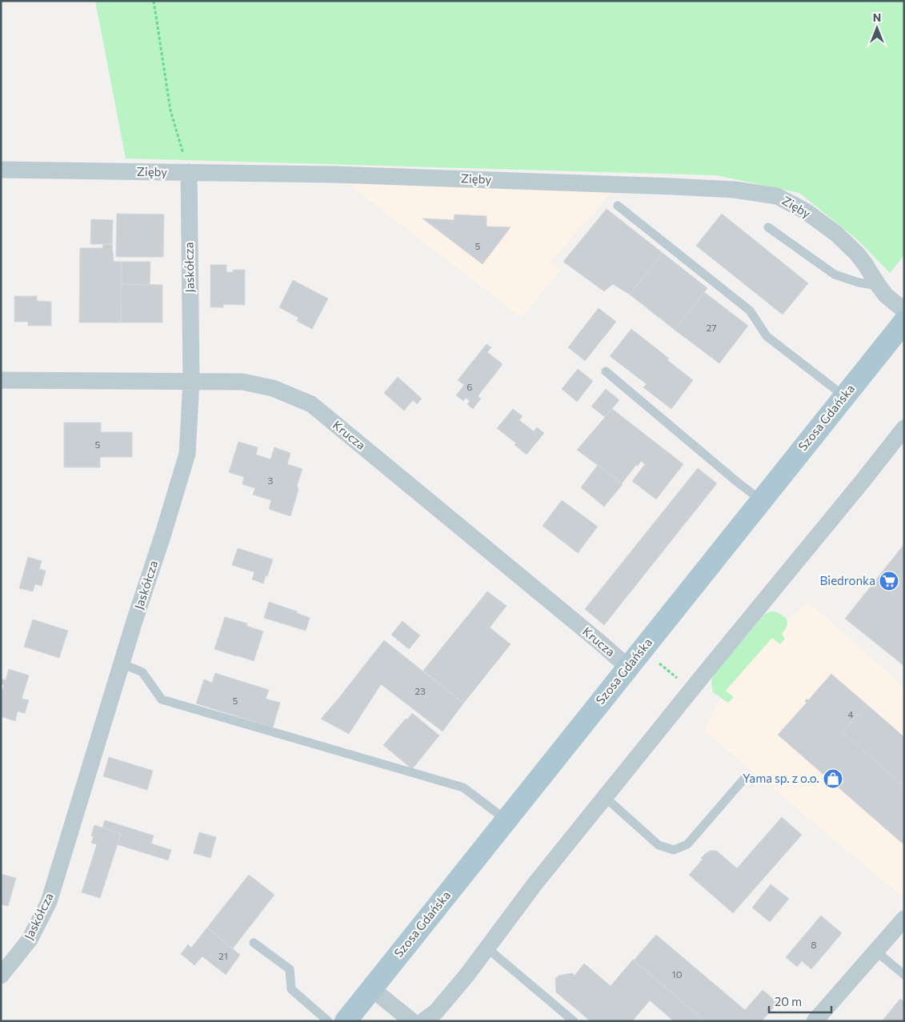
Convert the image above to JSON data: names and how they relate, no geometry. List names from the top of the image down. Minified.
{"streets":{"main road":["Szosa Gdańska"],"street":["Zięby","Jaskółcza","Krucza"]},"crossings":[["Zięby","Jaskółcza"],["Jaskółcza","Krucza"],["Szosa Gdańska","Krucza"]],"places":{"supermarket":["Biedronka"],"shop":["Yama sp. z o.o."]},"house_numbers":["5","27","6","5","3","23","5","4","8","21","10"],"scale_bar":"20 m","north":"top"}
